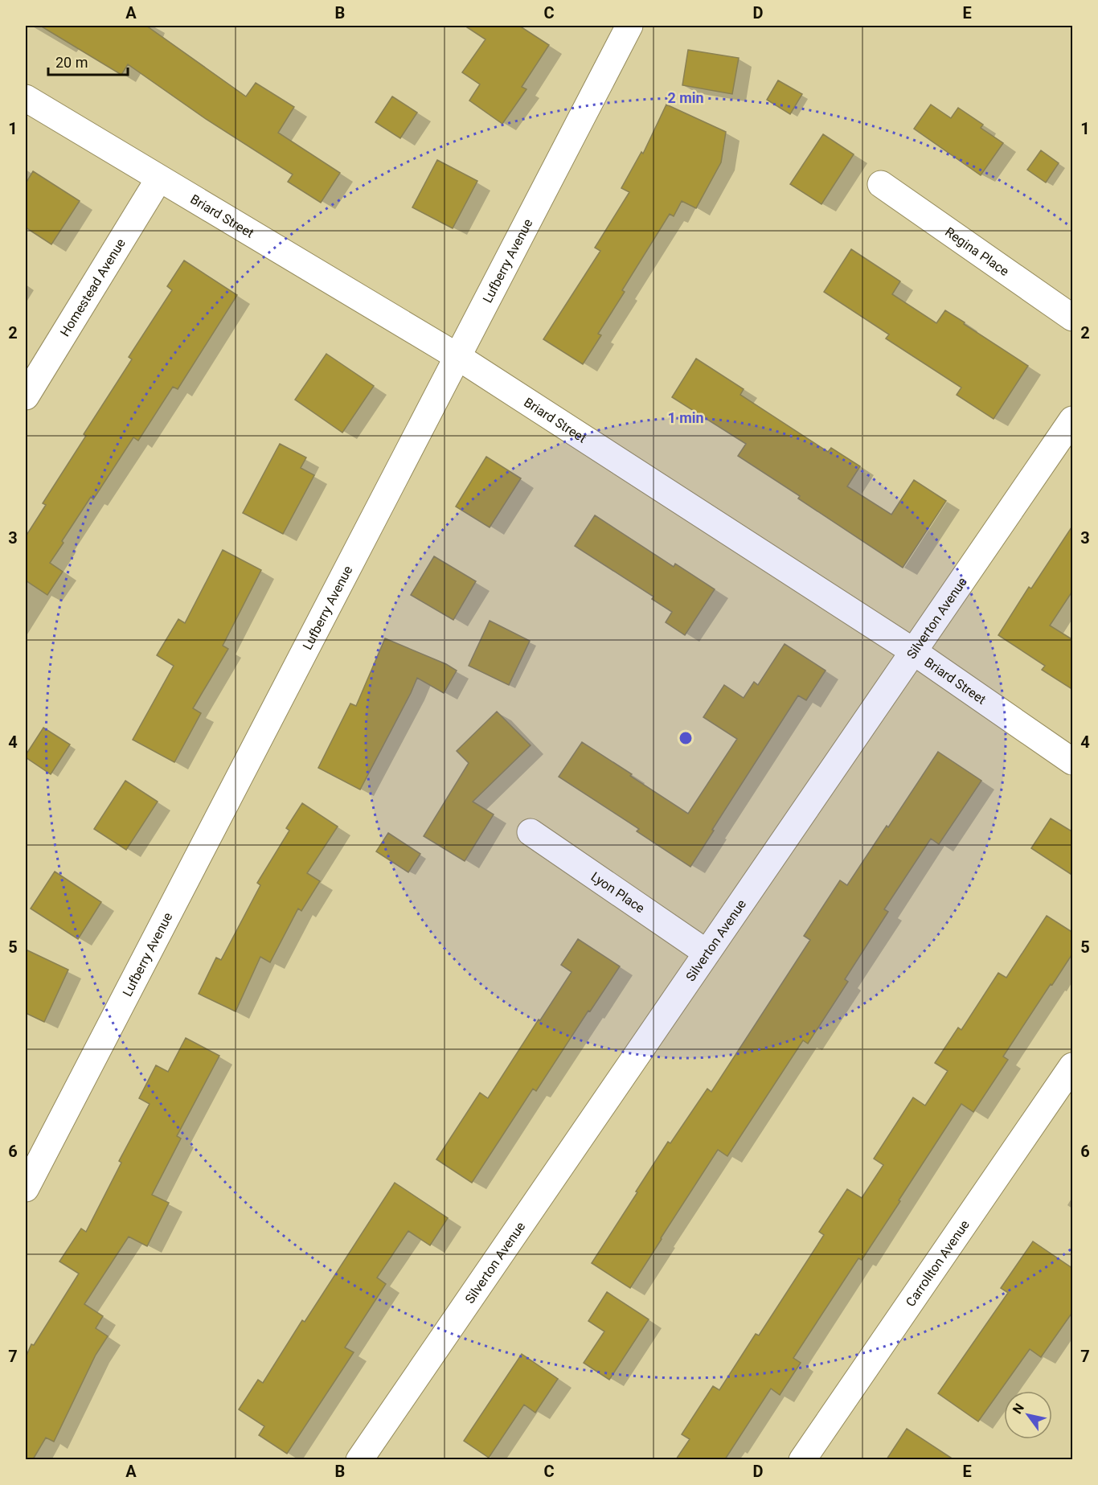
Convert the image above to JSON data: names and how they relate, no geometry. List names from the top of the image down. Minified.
{"streets":{"street":["Briard Street","Regina Place","Lufberry Avenue","Homestead Avenue","Silverton Avenue","Lyon Place","Carrollton Avenue"]},"crossings":[["Briard Street","Lufberry Avenue"],["Briard Street","Homestead Avenue"],["Briard Street","Silverton Avenue"],["Silverton Avenue","Lyon Place"]],"scale_bar":"20 m","north":"top left","grid":{"columns":["A","B","C","D","E"],"rows":["1","2","3","4","5","6","7"]},"rings":["2 min","1 min"]}
